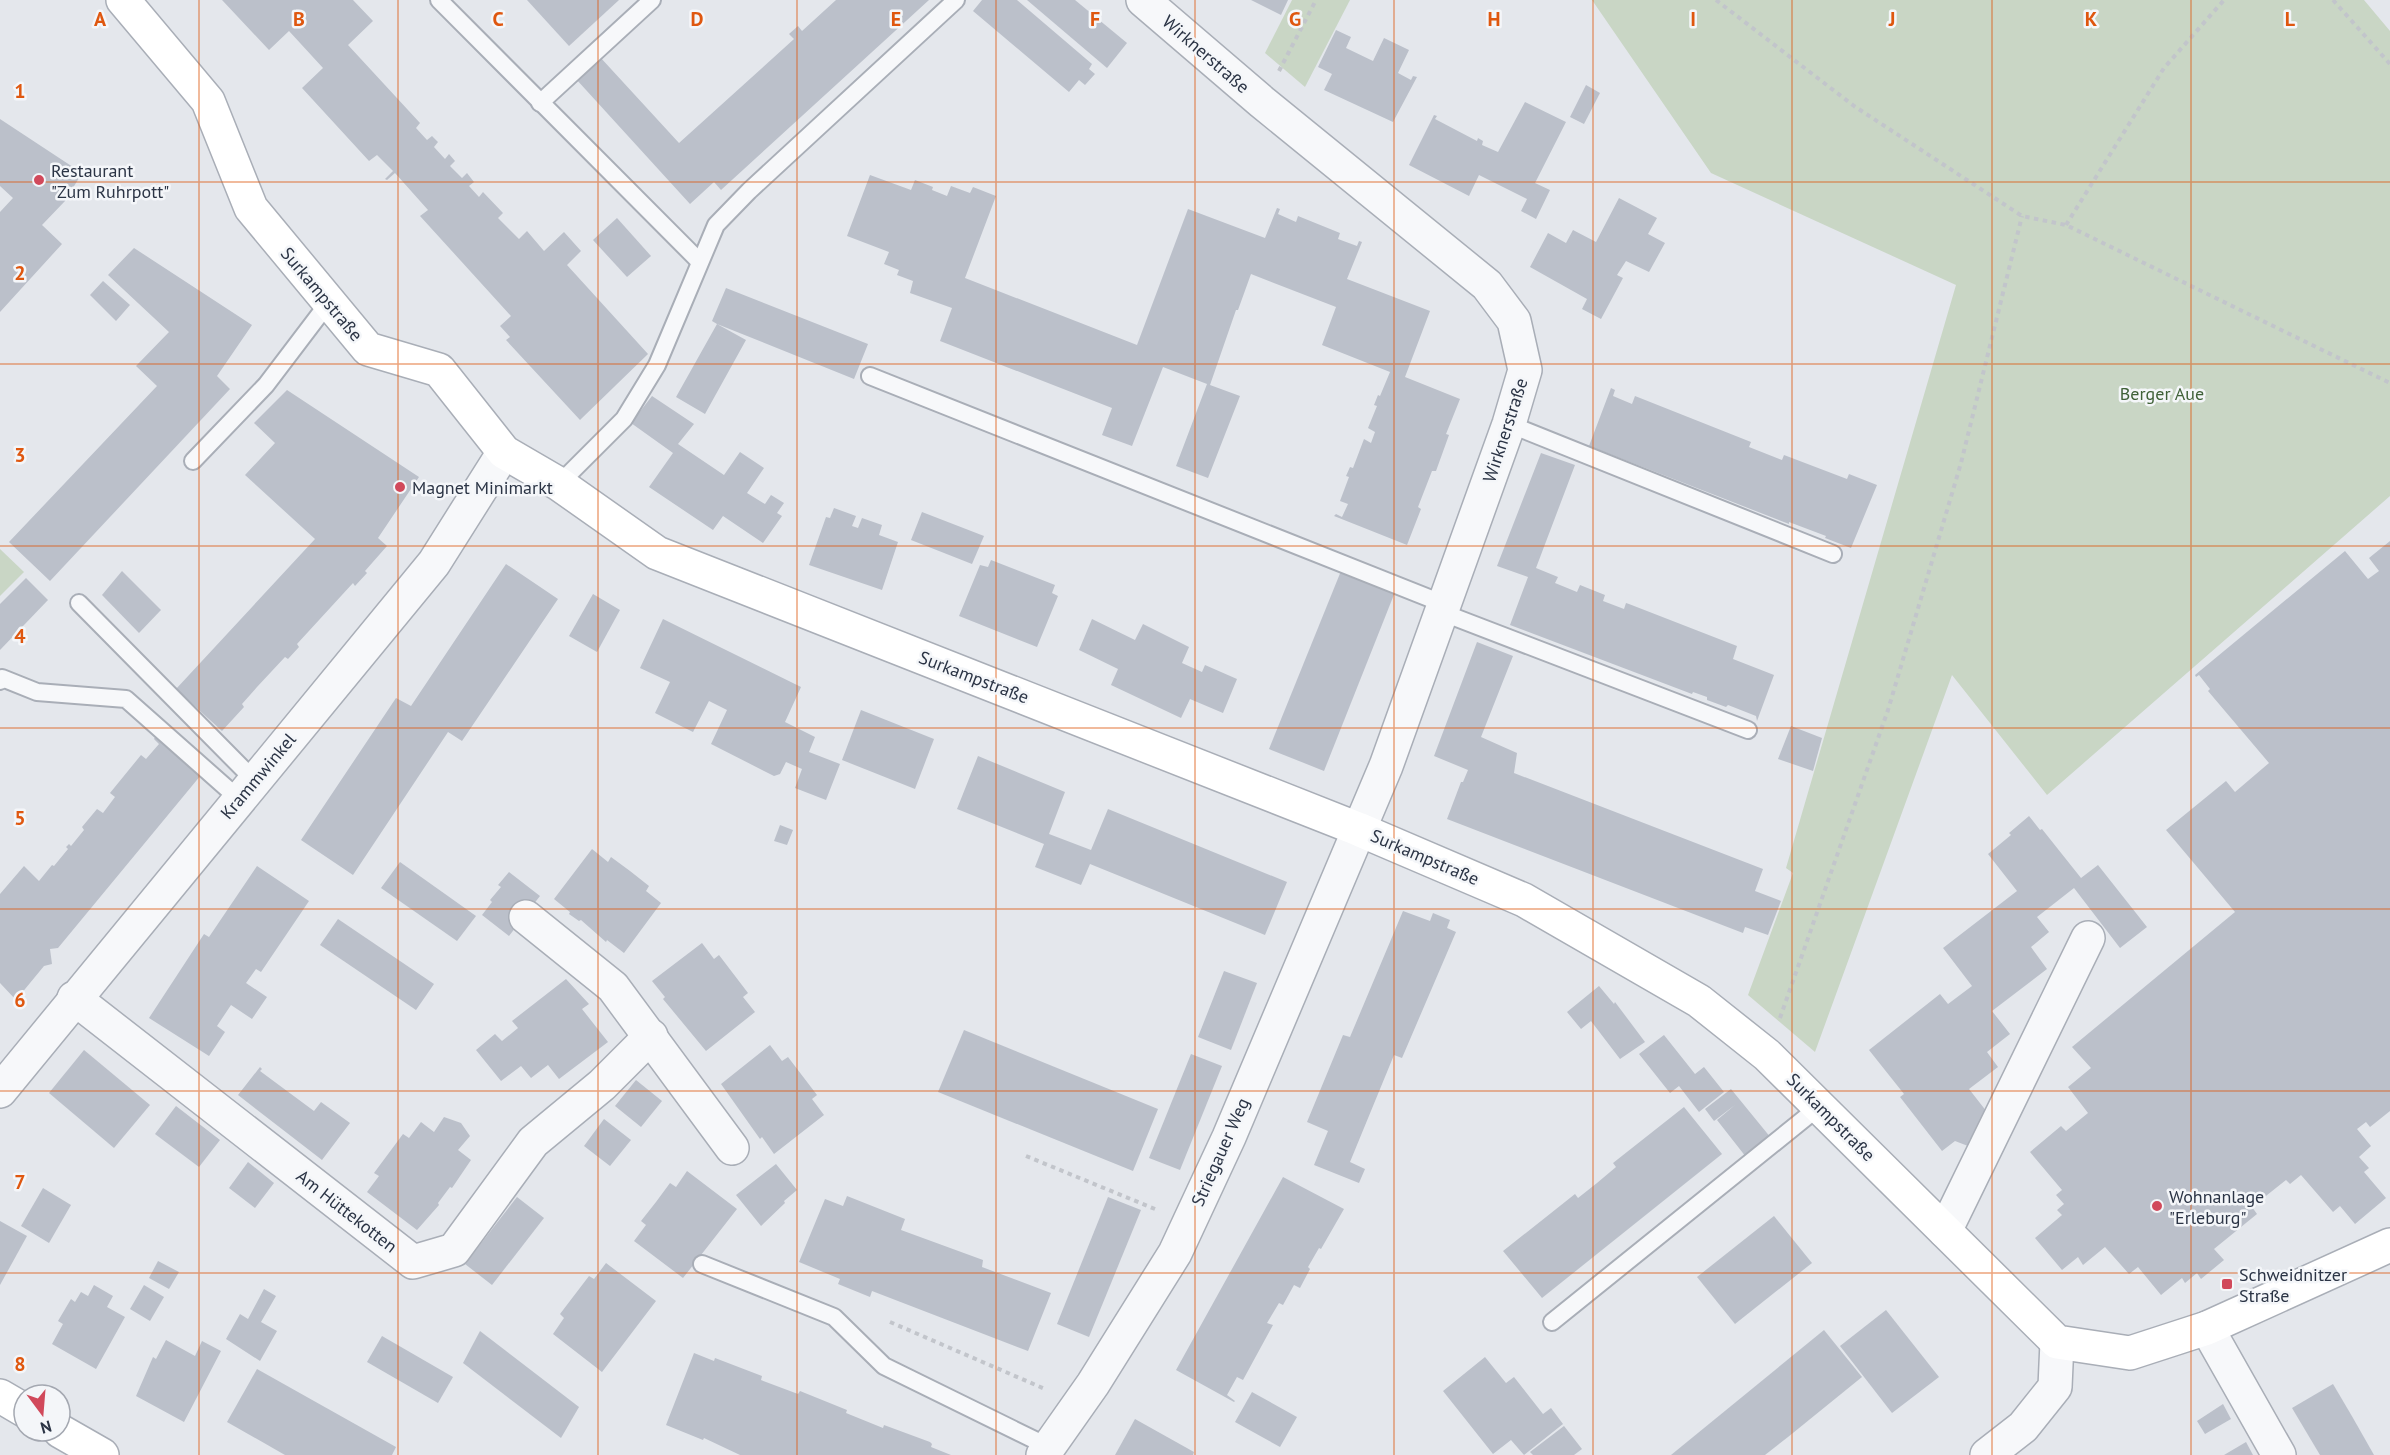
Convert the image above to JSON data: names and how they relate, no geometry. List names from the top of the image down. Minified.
{"streets":{"street":["Wirknerstraße","Surkampstraße","Krammwinkel","Striegauer Weg","Am Hüttekotten"]},"crossings":[["Wirknerstraße","Surkampstraße"],["Wirknerstraße","Striegauer Weg"],["Surkampstraße","Krammwinkel"],["Surkampstraße","Striegauer Weg"],["Krammwinkel","Am Hüttekotten"]],"parks":["Berger Aue"],"places":{"other":["Restaurant \"Zum Ruhrpott\"","Magnet Minimarkt","Wohnanlage \"Erleburg\""],"transit":["Schweidnitzer Straße"]},"north":"bottom","grid":{"columns":["A","B","C","D","E","F","G","H","I","J","K","L"],"rows":["1","2","3","4","5","6","7","8"]}}
